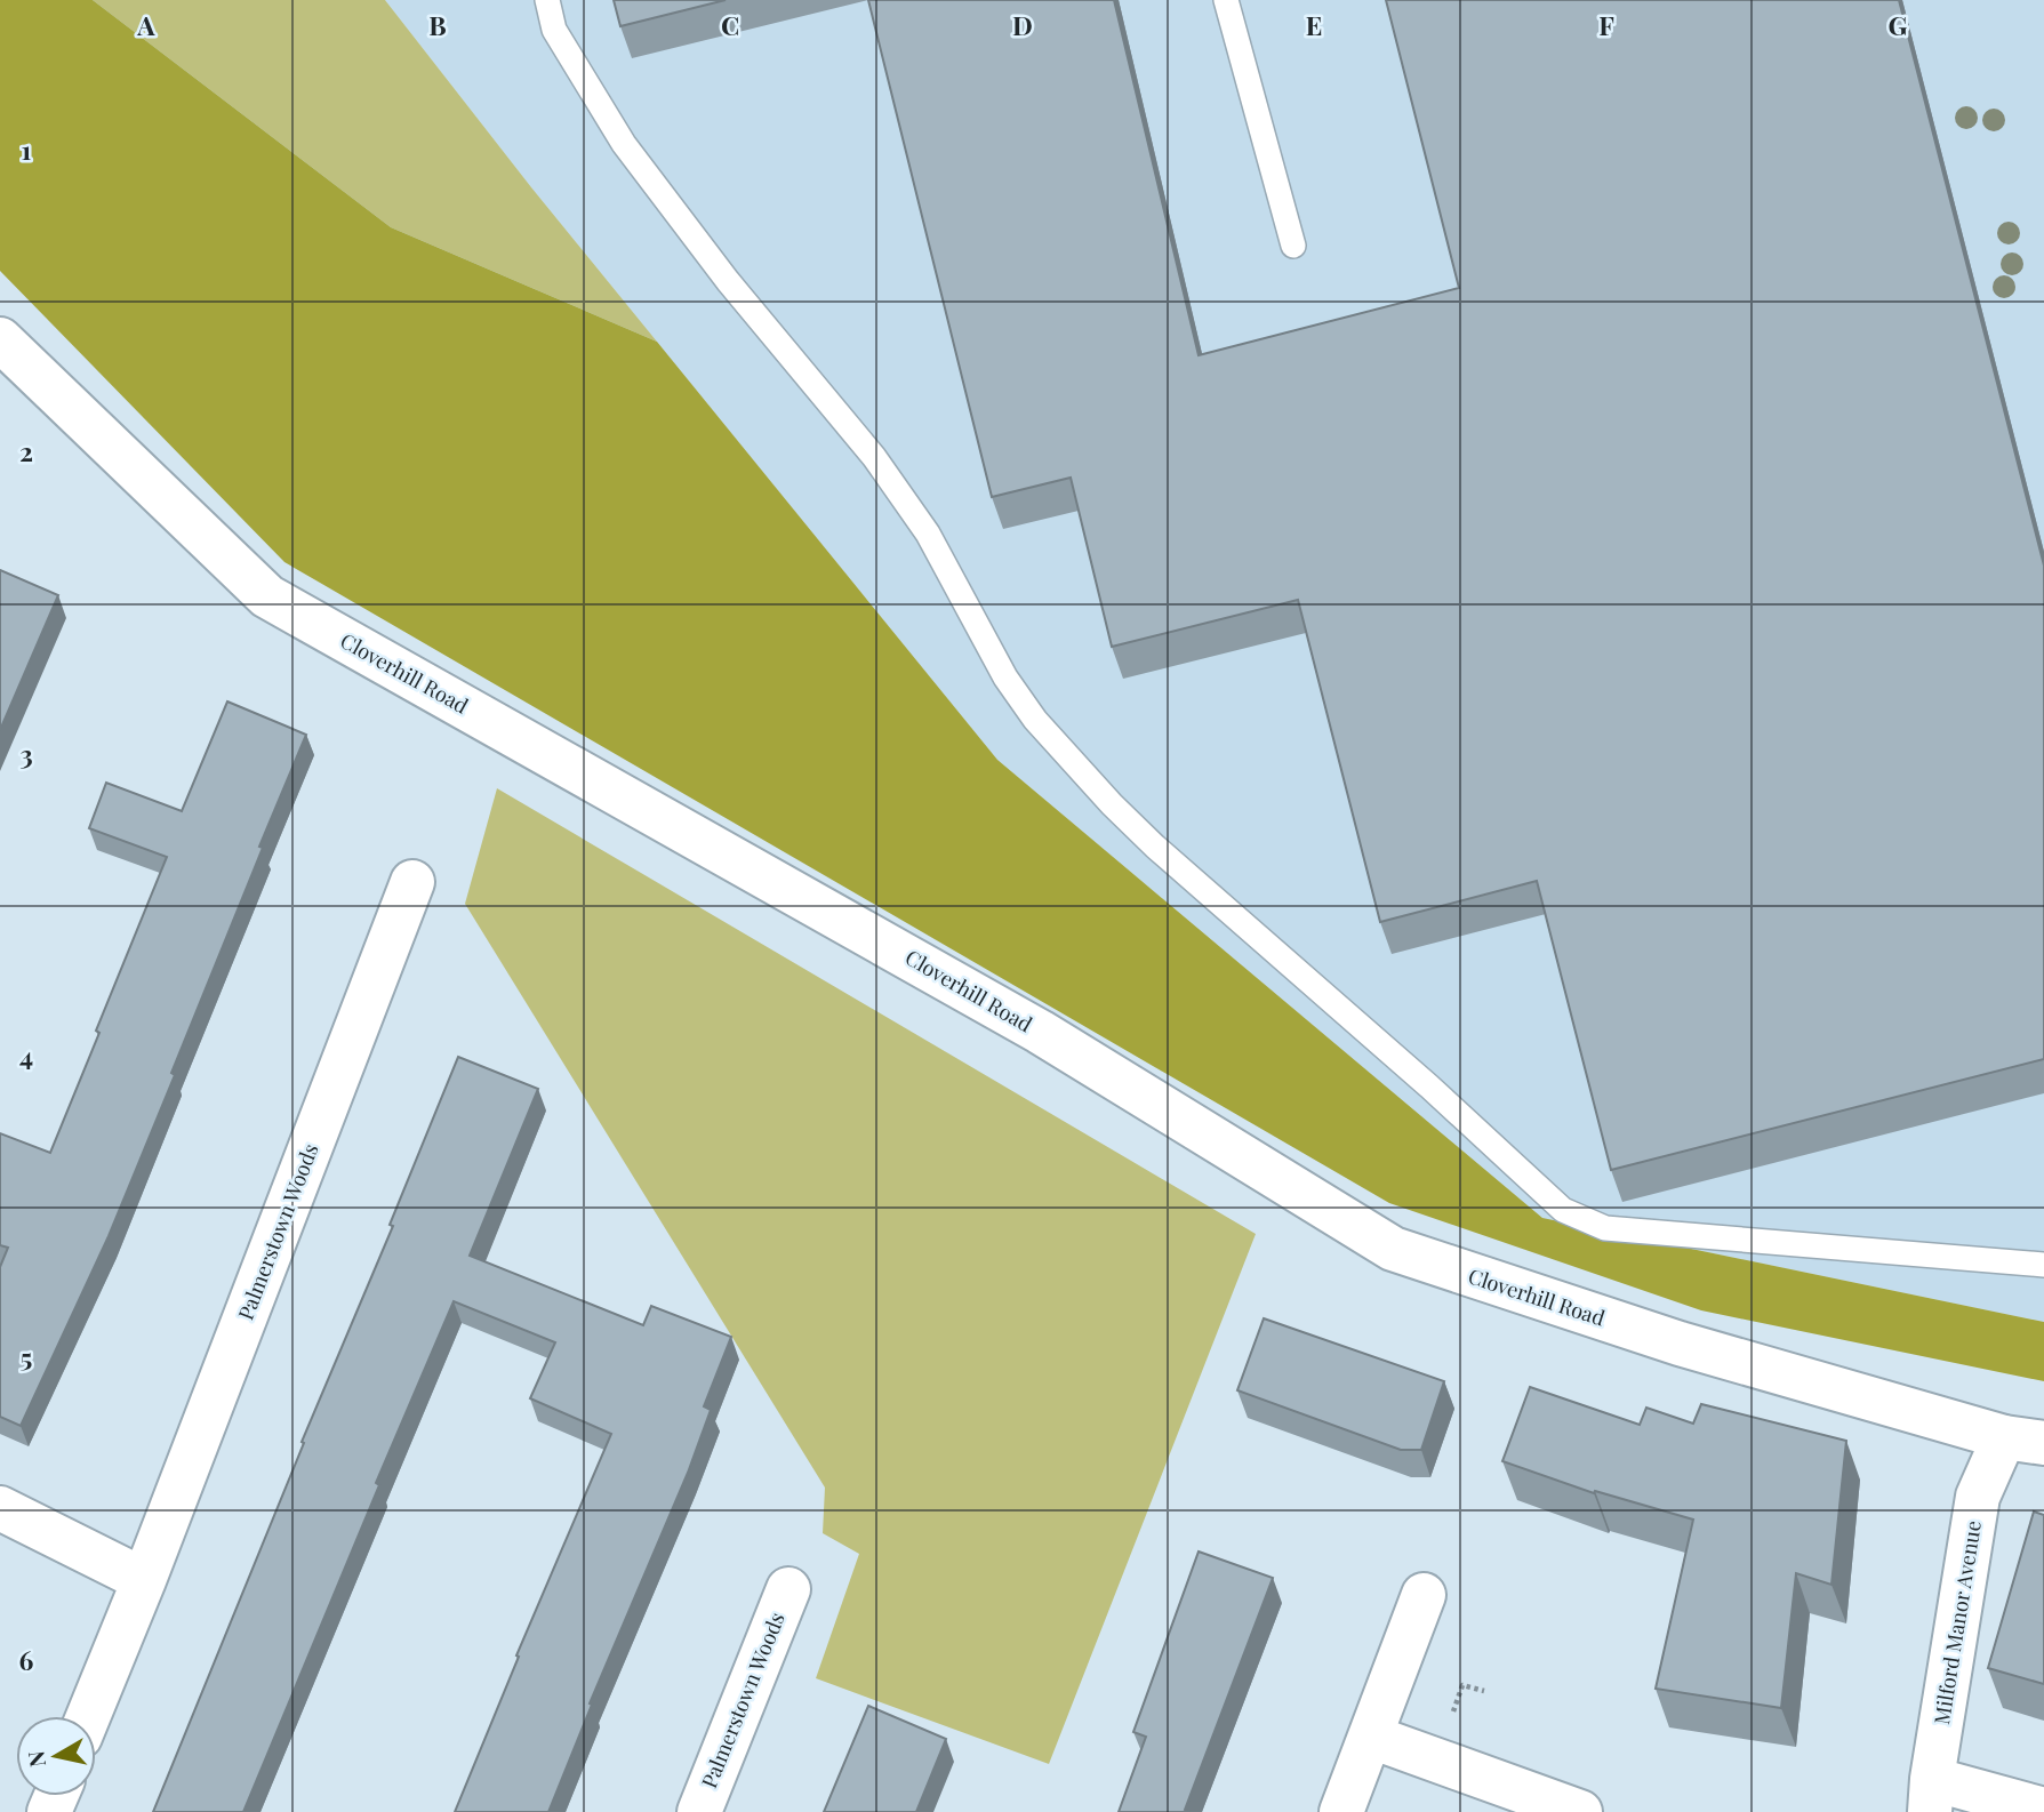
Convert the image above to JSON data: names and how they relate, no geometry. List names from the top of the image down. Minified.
{"streets":{"street":["Cloverhill Road","Palmerstown Woods","Milford Manor Avenue"]},"crossings":[["Cloverhill Road","Milford Manor Avenue"]],"north":"left","grid":{"columns":["A","B","C","D","E","F","G"],"rows":["1","2","3","4","5","6"]}}
